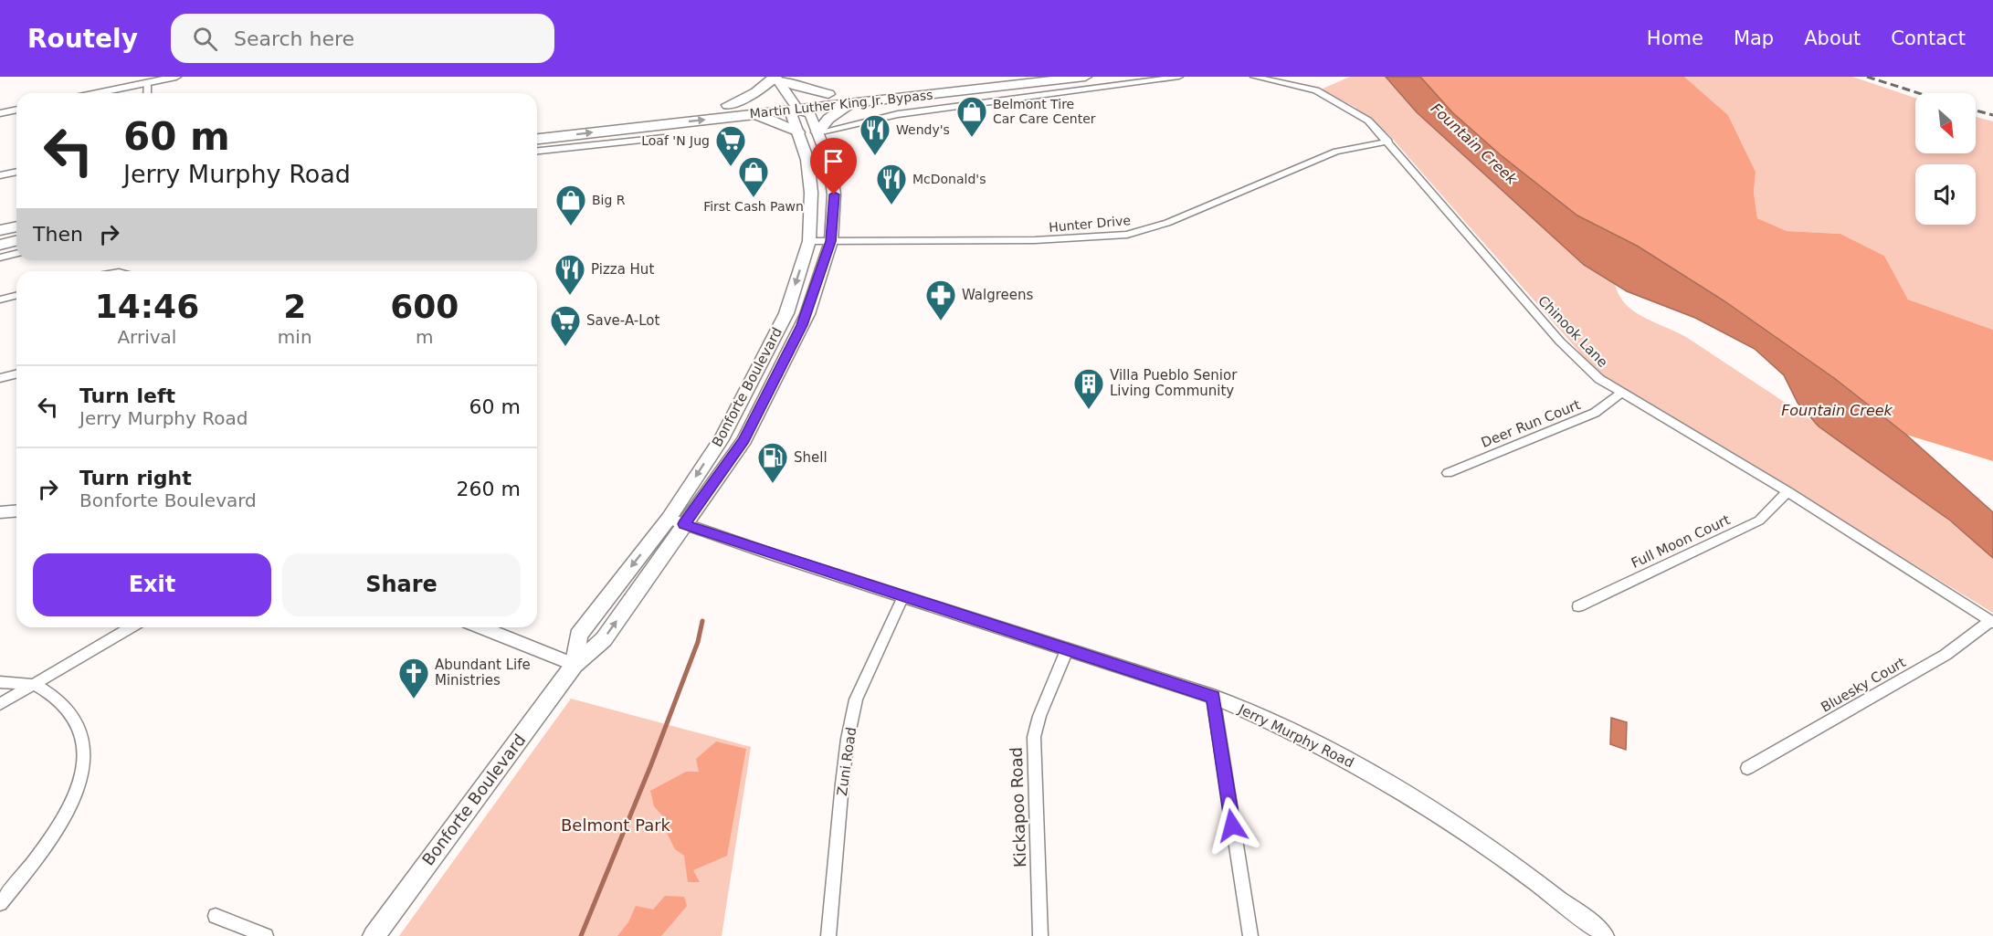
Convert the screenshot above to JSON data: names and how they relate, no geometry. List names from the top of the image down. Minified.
{"streets":{"highway":["Martin Luther King Jr. Bypass"],"main road":["Bonforte Boulevard"],"street":["Hunter Drive","Chinook Lane","Deer Run Court","Full Moon Court","Bluesky Court","Jerry Murphy Road","Zuni Road","Kickapoo Road"]},"crossings":[["Martin Luther King Jr. Bypass","Bonforte Boulevard"],["Hunter Drive","Chinook Lane"],["Hunter Drive","Bonforte Boulevard"],["Chinook Lane","Deer Run Court"],["Chinook Lane","Full Moon Court"],["Chinook Lane","Bluesky Court"],["Bonforte Boulevard","Jerry Murphy Road"],["Jerry Murphy Road","Zuni Road"],["Jerry Murphy Road","Kickapoo Road"]],"water":["Fountain Creek"],"parks":["Belmont Park"],"places":{"shop":["Belmont Tire Car Care Center","First Cash Pawn","Big R"],"restaurant":["Wendy's","McDonald's","Pizza Hut"],"supermarket":["Loaf 'N Jug","Save-A-Lot"],"pharmacy":["Walgreens"],"building":["Villa Pueblo Senior Living Community"],"fuel station":["Shell"],"church":["Abundant Life Ministries"]},"north":"bottom right","page":{"header":"Routely","search":"Search here","nav":["Home","Map","About","Contact"],"turn":["60 m","Jerry Murphy Road"],"then":"Then","eta":["14:46","Arrival","2","min","600","m"],"list":[{"name":"Turn left","note":"Jerry Murphy Road","value":"60 m"},{"name":"Turn right","note":"Bonforte Boulevard","value":"260 m"}],"buttons":["Exit","Share"]}}
